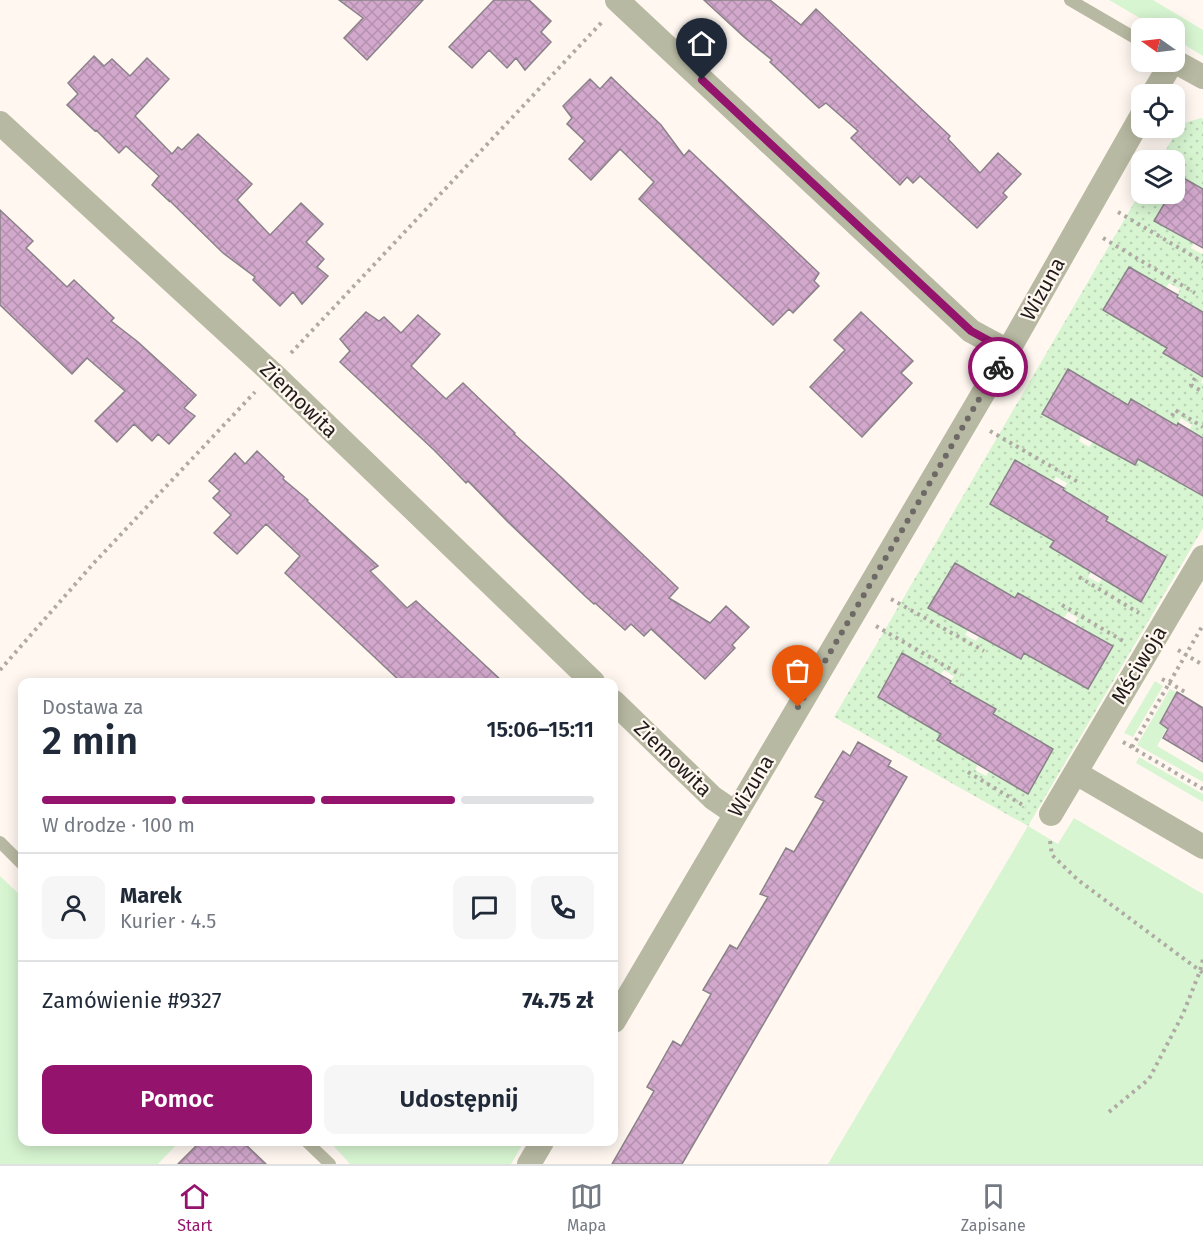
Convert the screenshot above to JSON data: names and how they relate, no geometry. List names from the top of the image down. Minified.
{"streets":{"street":["Wizuna","Ziemowita","Mściwoja"]},"crossings":[["Wizuna","Ziemowita"]],"north":"left","page":{"heading":["2 min","Dostawa za","15:06–15:11"],"panel":["Marek","Kurier · 4.5","Zamówienie #9327","74.75 zł"],"bar":"W drodze · 100 m","buttons":["Pomoc","Udostępnij"],"tabs":["Start","Mapa","Zapisane"]}}
